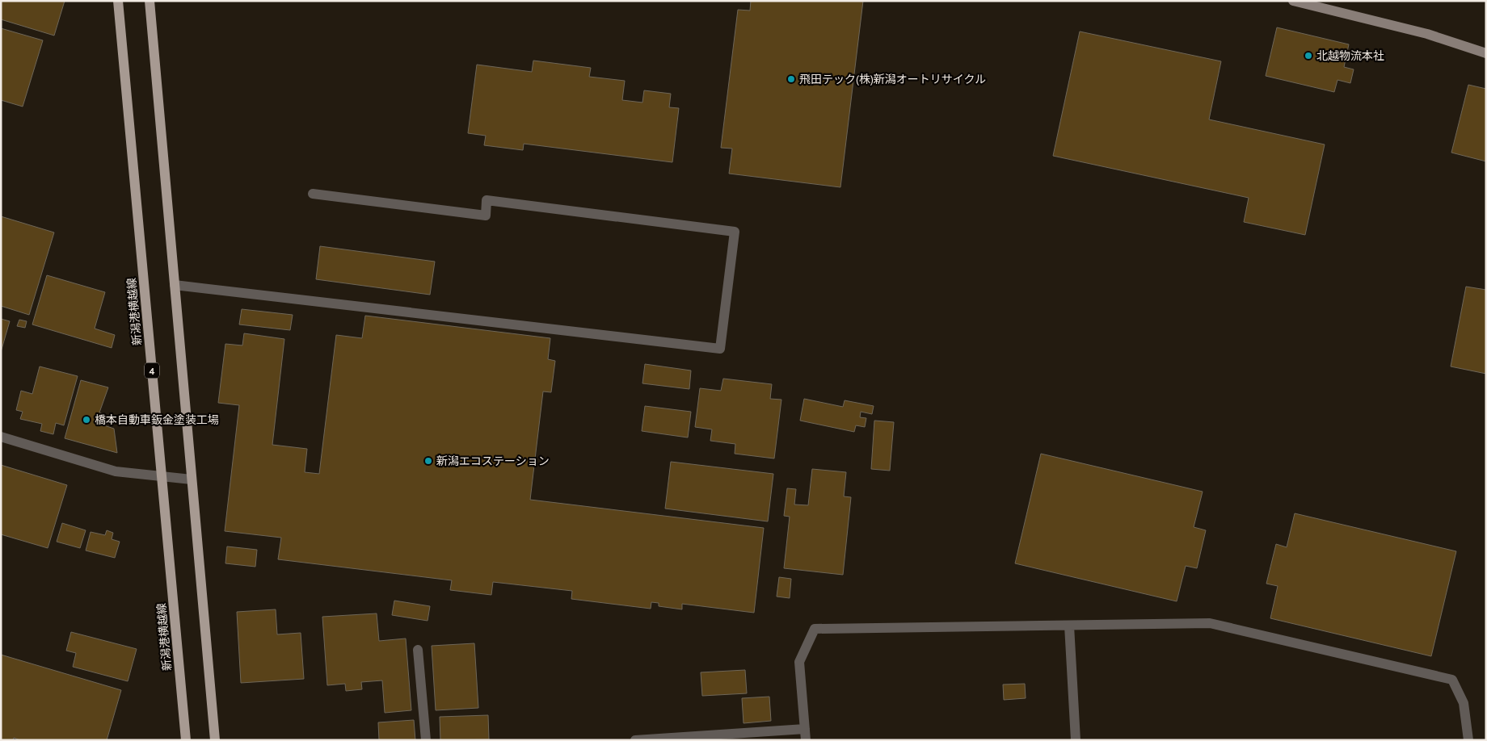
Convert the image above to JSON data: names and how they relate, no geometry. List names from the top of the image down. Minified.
{"streets":{"main road":["新潟港横越線","4"]},"places":["北越物流本社","飛田テック(株)新潟オートリサイクル","橋本自動車鈑金塗装工場","新潟エコステーション"]}
